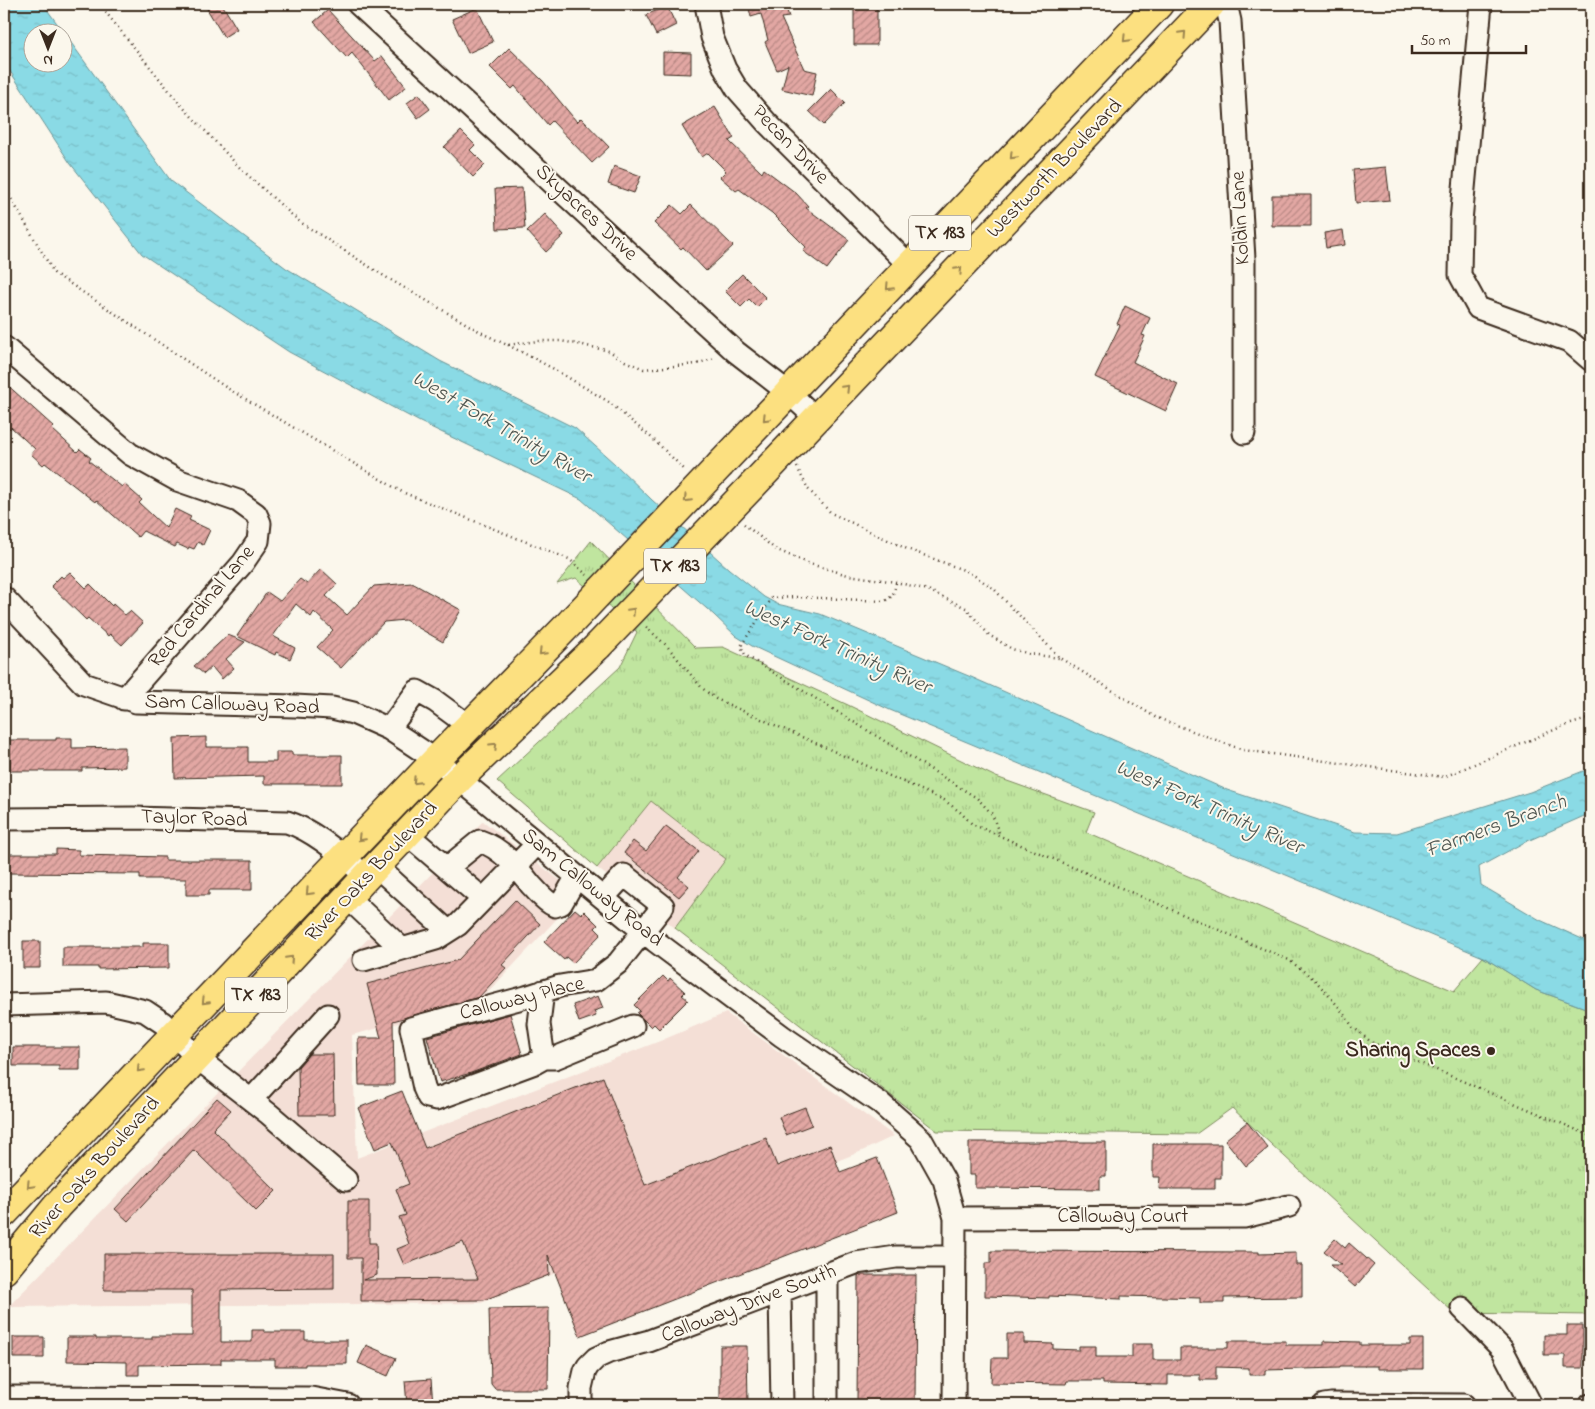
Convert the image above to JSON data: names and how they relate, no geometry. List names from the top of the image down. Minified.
{"streets":{"main road":["Westworth Boulevard","TX 183","River Oaks Boulevard"],"street":["Pecan Drive","Skyacres Drive","Koldin Lane","Red Cardinal Lane","Sam Calloway Road","Taylor Road","Calloway Place","Calloway Court","Calloway Drive South"]},"crossings":[["Pecan Drive","Westworth Boulevard"],["Westworth Boulevard","Skyacres Drive"],["Westworth Boulevard","River Oaks Boulevard"],["Red Cardinal Lane","Sam Calloway Road"],["Sam Calloway Road","River Oaks Boulevard"],["Sam Calloway Road","Calloway Place"],["Sam Calloway Road","Calloway Court"],["Sam Calloway Road","Calloway Drive South"],["Taylor Road","River Oaks Boulevard"]],"water":["West Fork Trinity River","Farmers Branch"],"places":["Sharing Spaces"],"scale_bar":"50 m","north":"bottom"}
